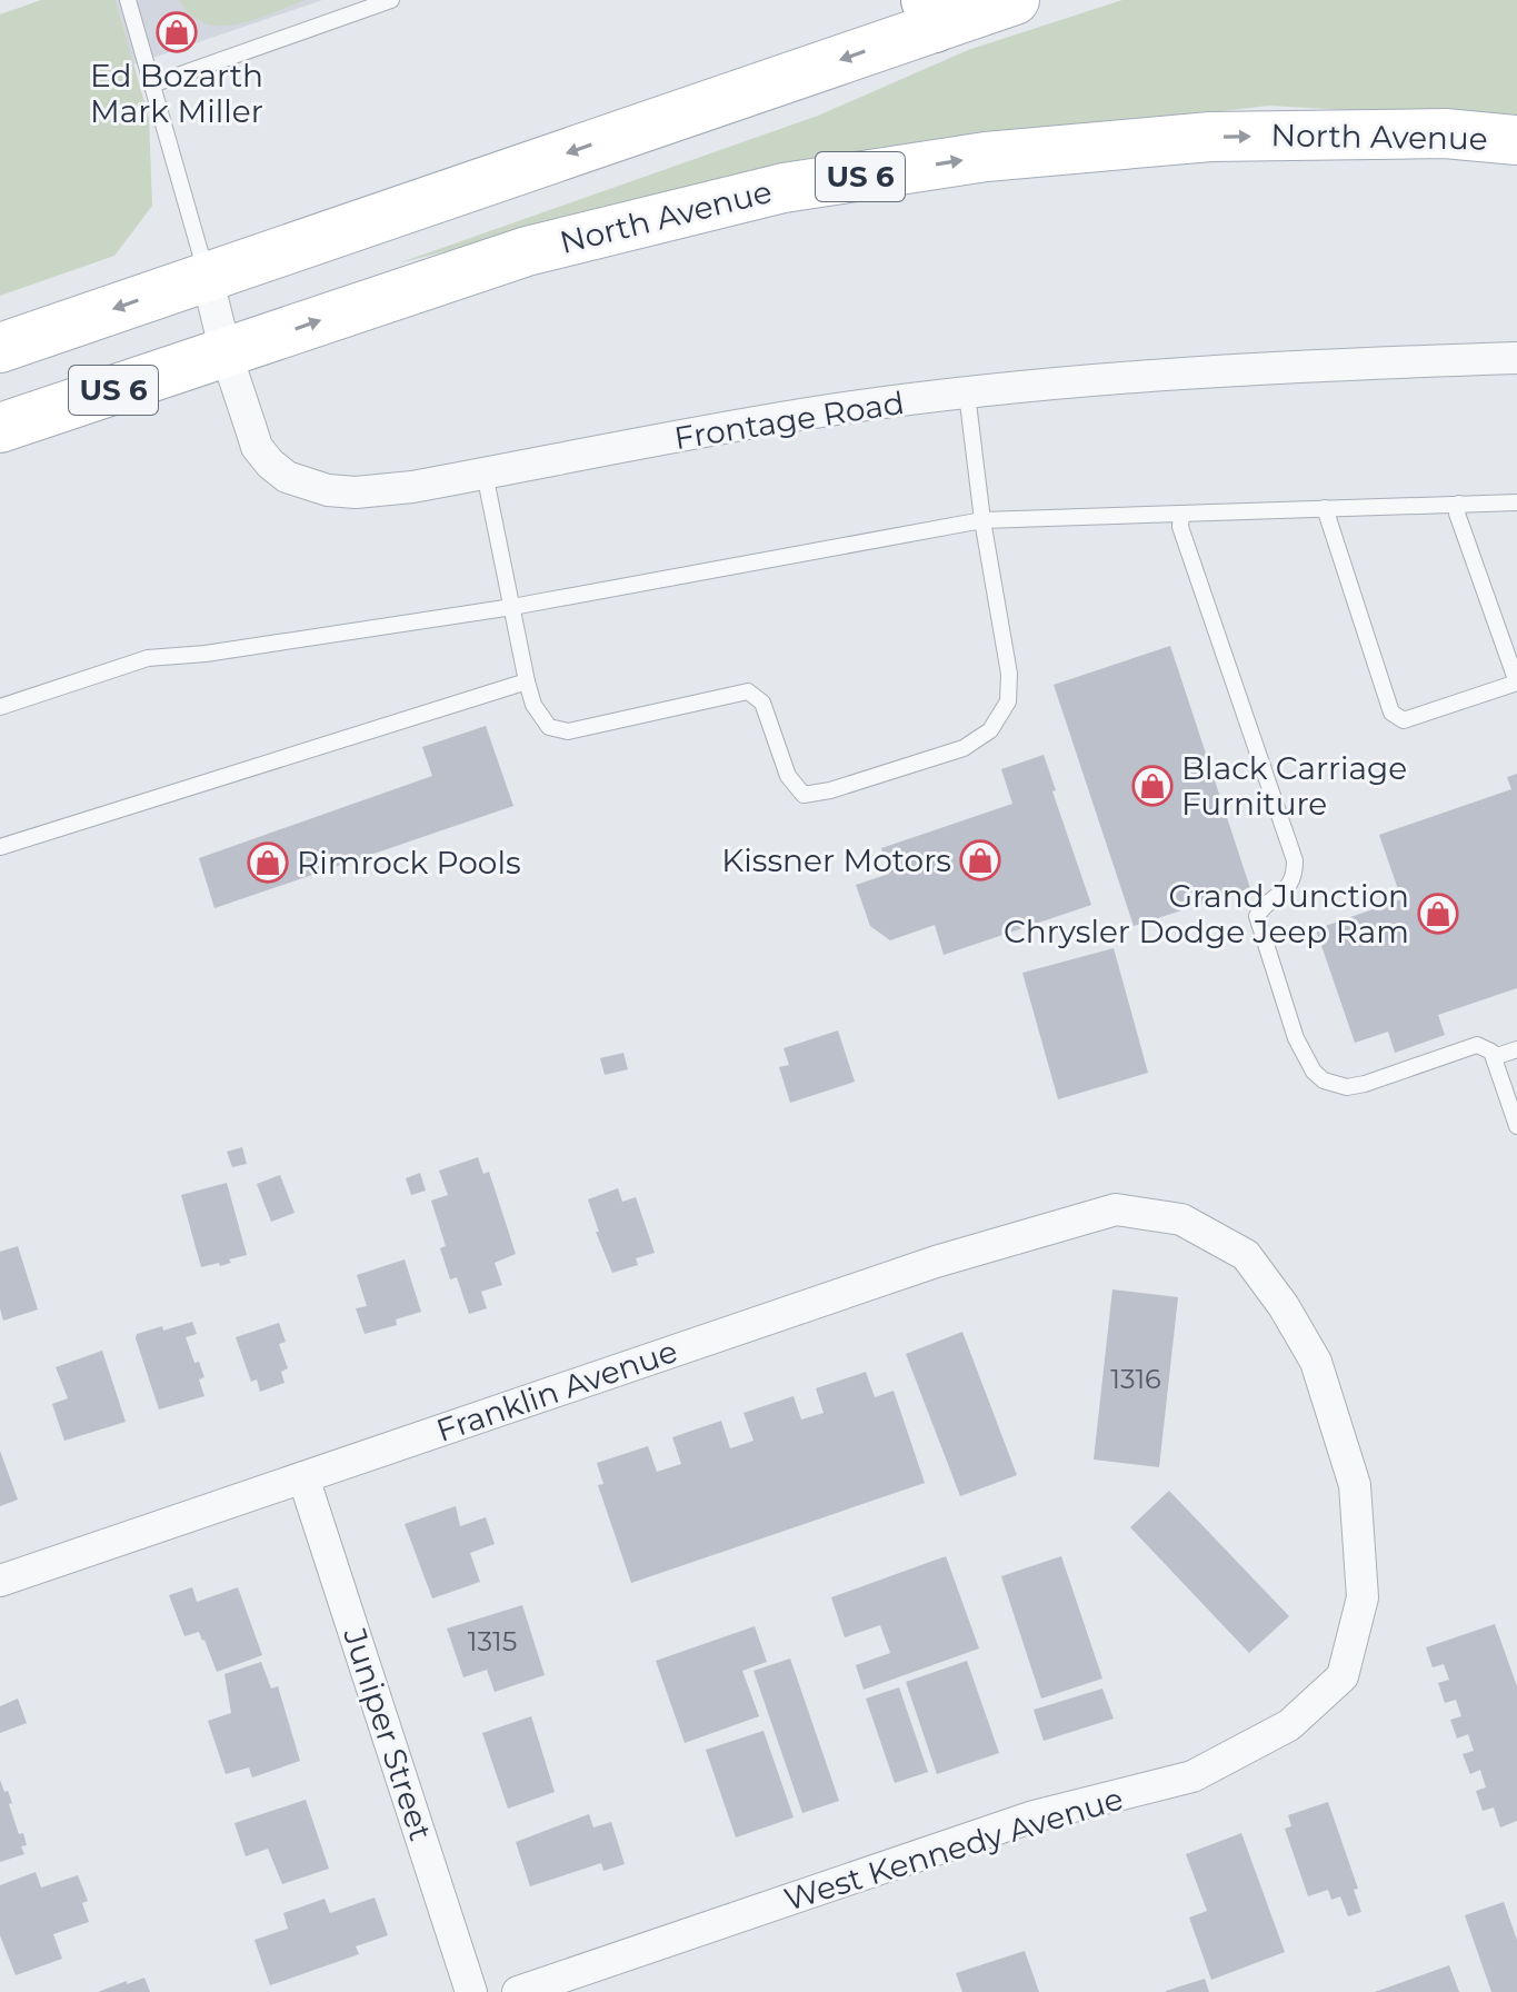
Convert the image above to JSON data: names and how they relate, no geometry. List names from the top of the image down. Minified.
{"streets":{"main road":["North Avenue","US 6"],"street":["Frontage Road","Franklin Avenue","Juniper Street","West Kennedy Avenue"]},"crossings":[["North Avenue","Frontage Road"],["US 6","Frontage Road"],["Franklin Avenue","Juniper Street"],["Franklin Avenue","West Kennedy Avenue"]],"places":{"shop":["Ed Bozarth Mark Miller","Black Carriage Furniture","Kissner Motors","Rimrock Pools","Grand Junction Chrysler Dodge Jeep Ram"]},"house_numbers":["1316","1315"]}
